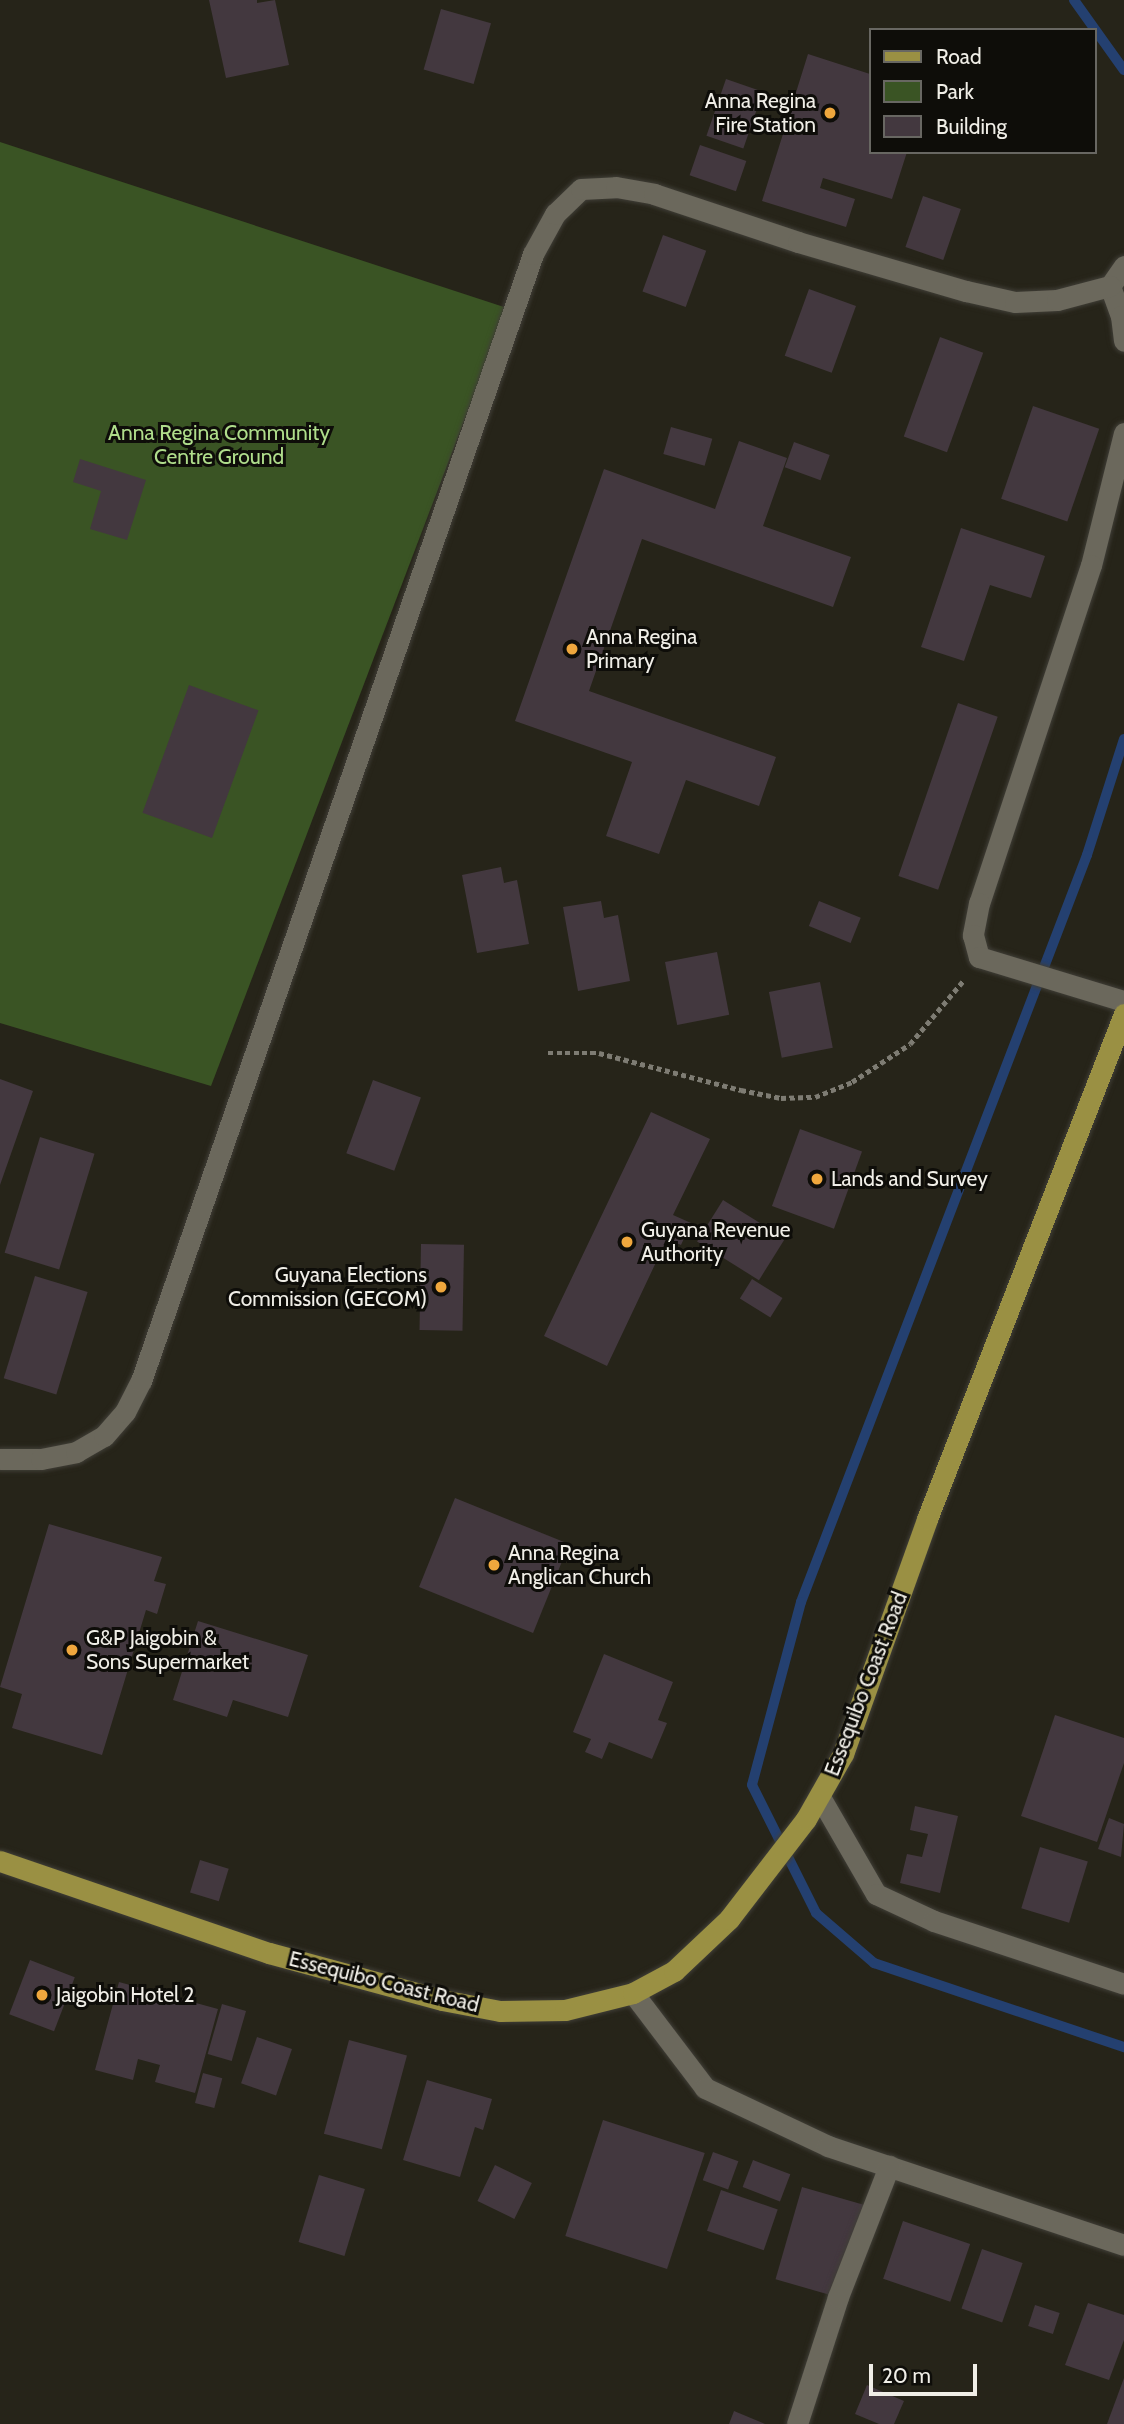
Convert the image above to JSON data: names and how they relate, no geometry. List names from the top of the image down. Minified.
{"streets":{"main road":["Essequibo Coast Road"]},"parks":["Anna Regina Community Centre Ground"],"places":["Anna Regina Fire Station","Anna Regina Primary","Lands and Survey","Guyana Revenue Authority","Guyana Elections Commission (GECOM)","Anna Regina Anglican Church","G&P Jaigobin & Sons Supermarket","Jaigobin Hotel 2"],"legend":["Road","Park","Building"],"scale_bar":"20 m"}
